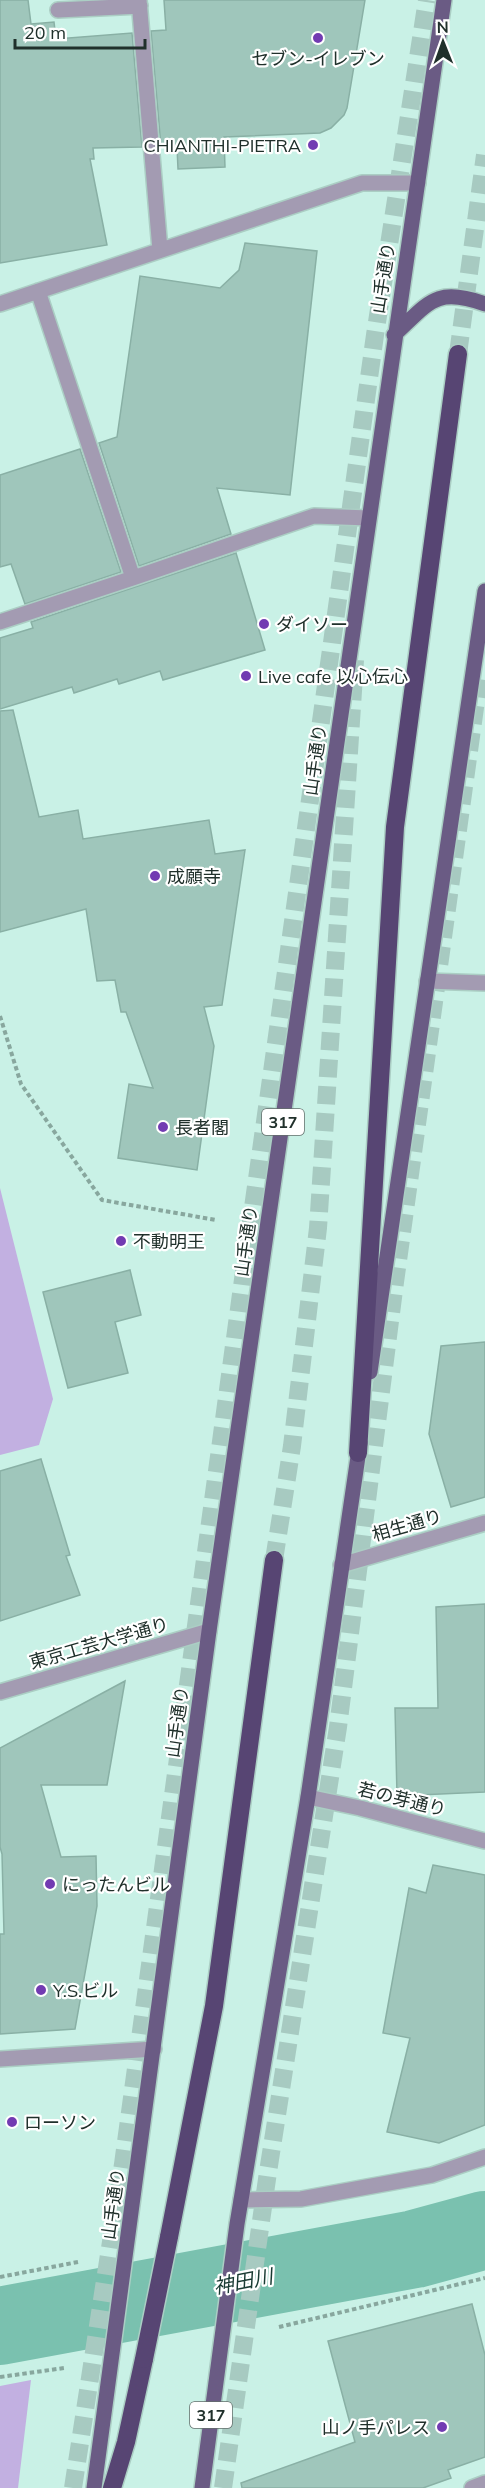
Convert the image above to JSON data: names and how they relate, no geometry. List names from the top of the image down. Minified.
{"streets":{"main road":["山手通り","317"],"street":["相生通り","東京工芸大学通り","若の芽通り"]},"crossings":[["山手通り","東京工芸大学通り"],["317","相生通り"],["317","若の芽通り"]],"water":["神田川"],"places":["セブン-イレブン","CHIANTHI-PIETRA","ダイソー","Live cafe 以心伝心","成願寺","長者閣","不動明王","にったんビル","Y.S.ビル","ローソン","山ノ手パレス"],"scale_bar":"20 m","north":"top"}
